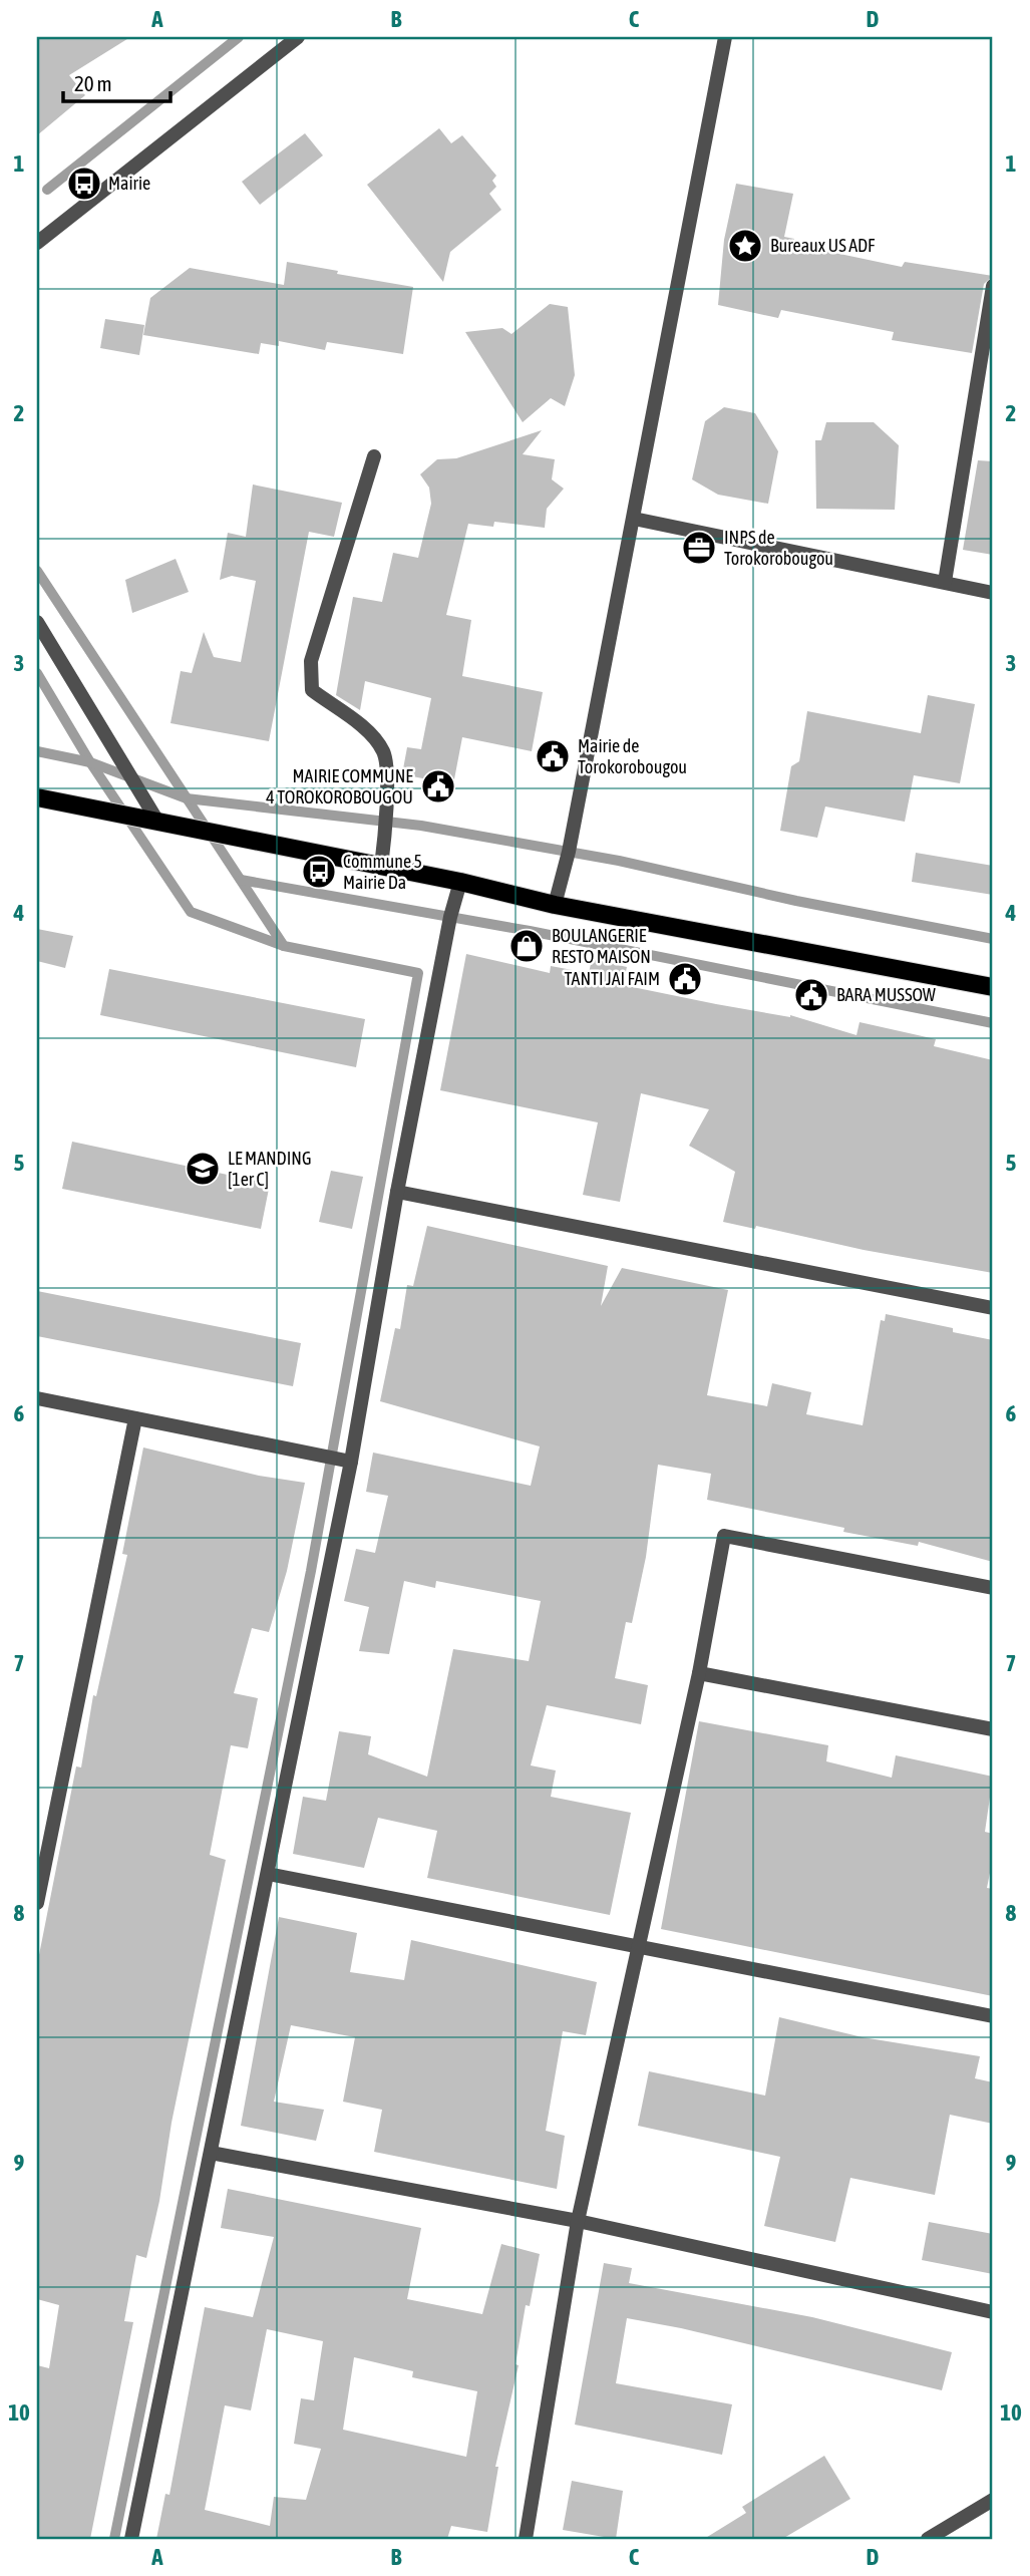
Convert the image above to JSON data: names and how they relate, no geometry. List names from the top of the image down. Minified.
{"places":{"bus stop":["Mairie","Commune 5 Mairie Da"],"place":["Bureaux US ADF"],"office":["INPS de Torokorobougou"],"public building":["Mairie de Torokorobougou","MAIRIE COMMUNE 4 TOROKOROBOUGOU","TANTI JAI FAIM","BARA MUSSOW"],"shop":["BOULANGERIE RESTO MAISON"],"school or university":["LE MANDING [1er C]"]},"scale_bar":"20 m","grid":{"columns":["A","B","C","D"],"rows":["1","2","3","4","5","6","7","8","9","10"]}}
